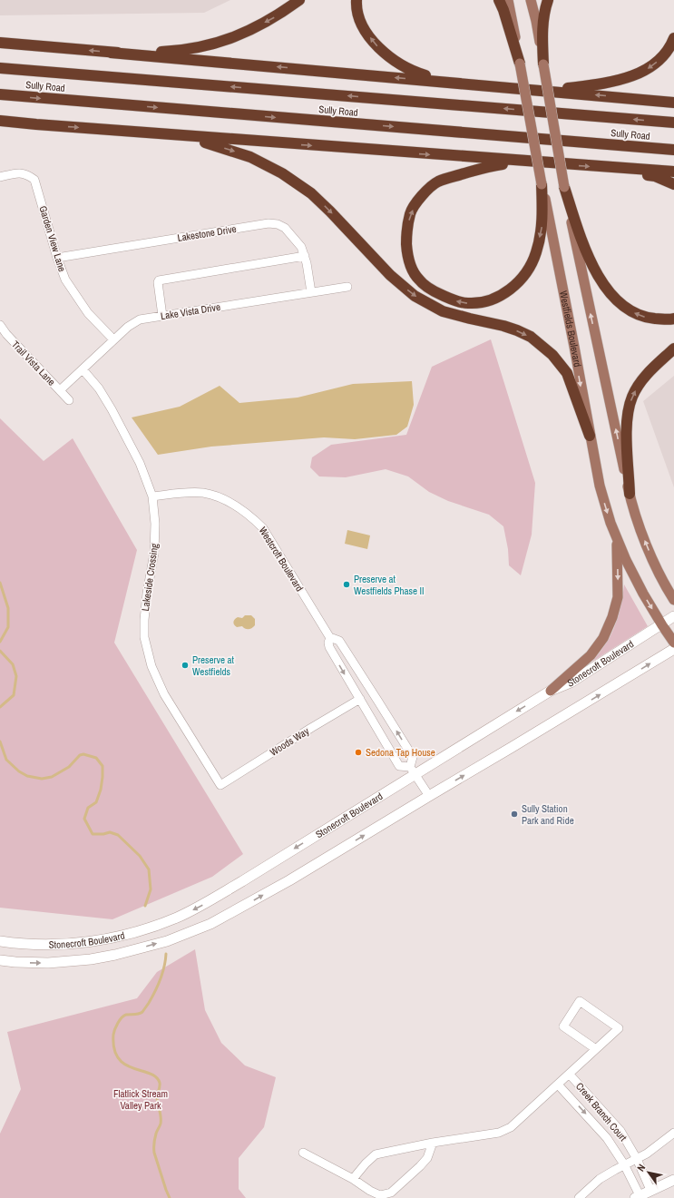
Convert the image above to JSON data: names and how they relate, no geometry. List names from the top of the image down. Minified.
{"streets":{"highway":["Sully Road"],"main road":["Westfields Boulevard","Stonecroft Boulevard"],"street":["Lakestone Drive","Garden View Lane","Lake Vista Drive","Trail Vista Lane","Westcroft Boulevard","Lakeside Crossing","Woods Way","Creek Branch Court"]},"crossings":[["Lakestone Drive","Garden View Lane"],["Lakestone Drive","Lake Vista Drive"],["Garden View Lane","Lake Vista Drive"],["Lake Vista Drive","Trail Vista Lane"],["Lake Vista Drive","Lakeside Crossing"],["Westfields Boulevard","Stonecroft Boulevard"],["Westcroft Boulevard","Lakeside Crossing"],["Westcroft Boulevard","Stonecroft Boulevard"],["Westcroft Boulevard","Woods Way"],["Lakeside Crossing","Woods Way"]],"parks":["Flatlick Stream Valley Park"],"places":["Preserve at Westfields Phase II","Preserve at Westfields","Sedona Tap House","Sully Station Park and Ride"],"north":"top left"}
